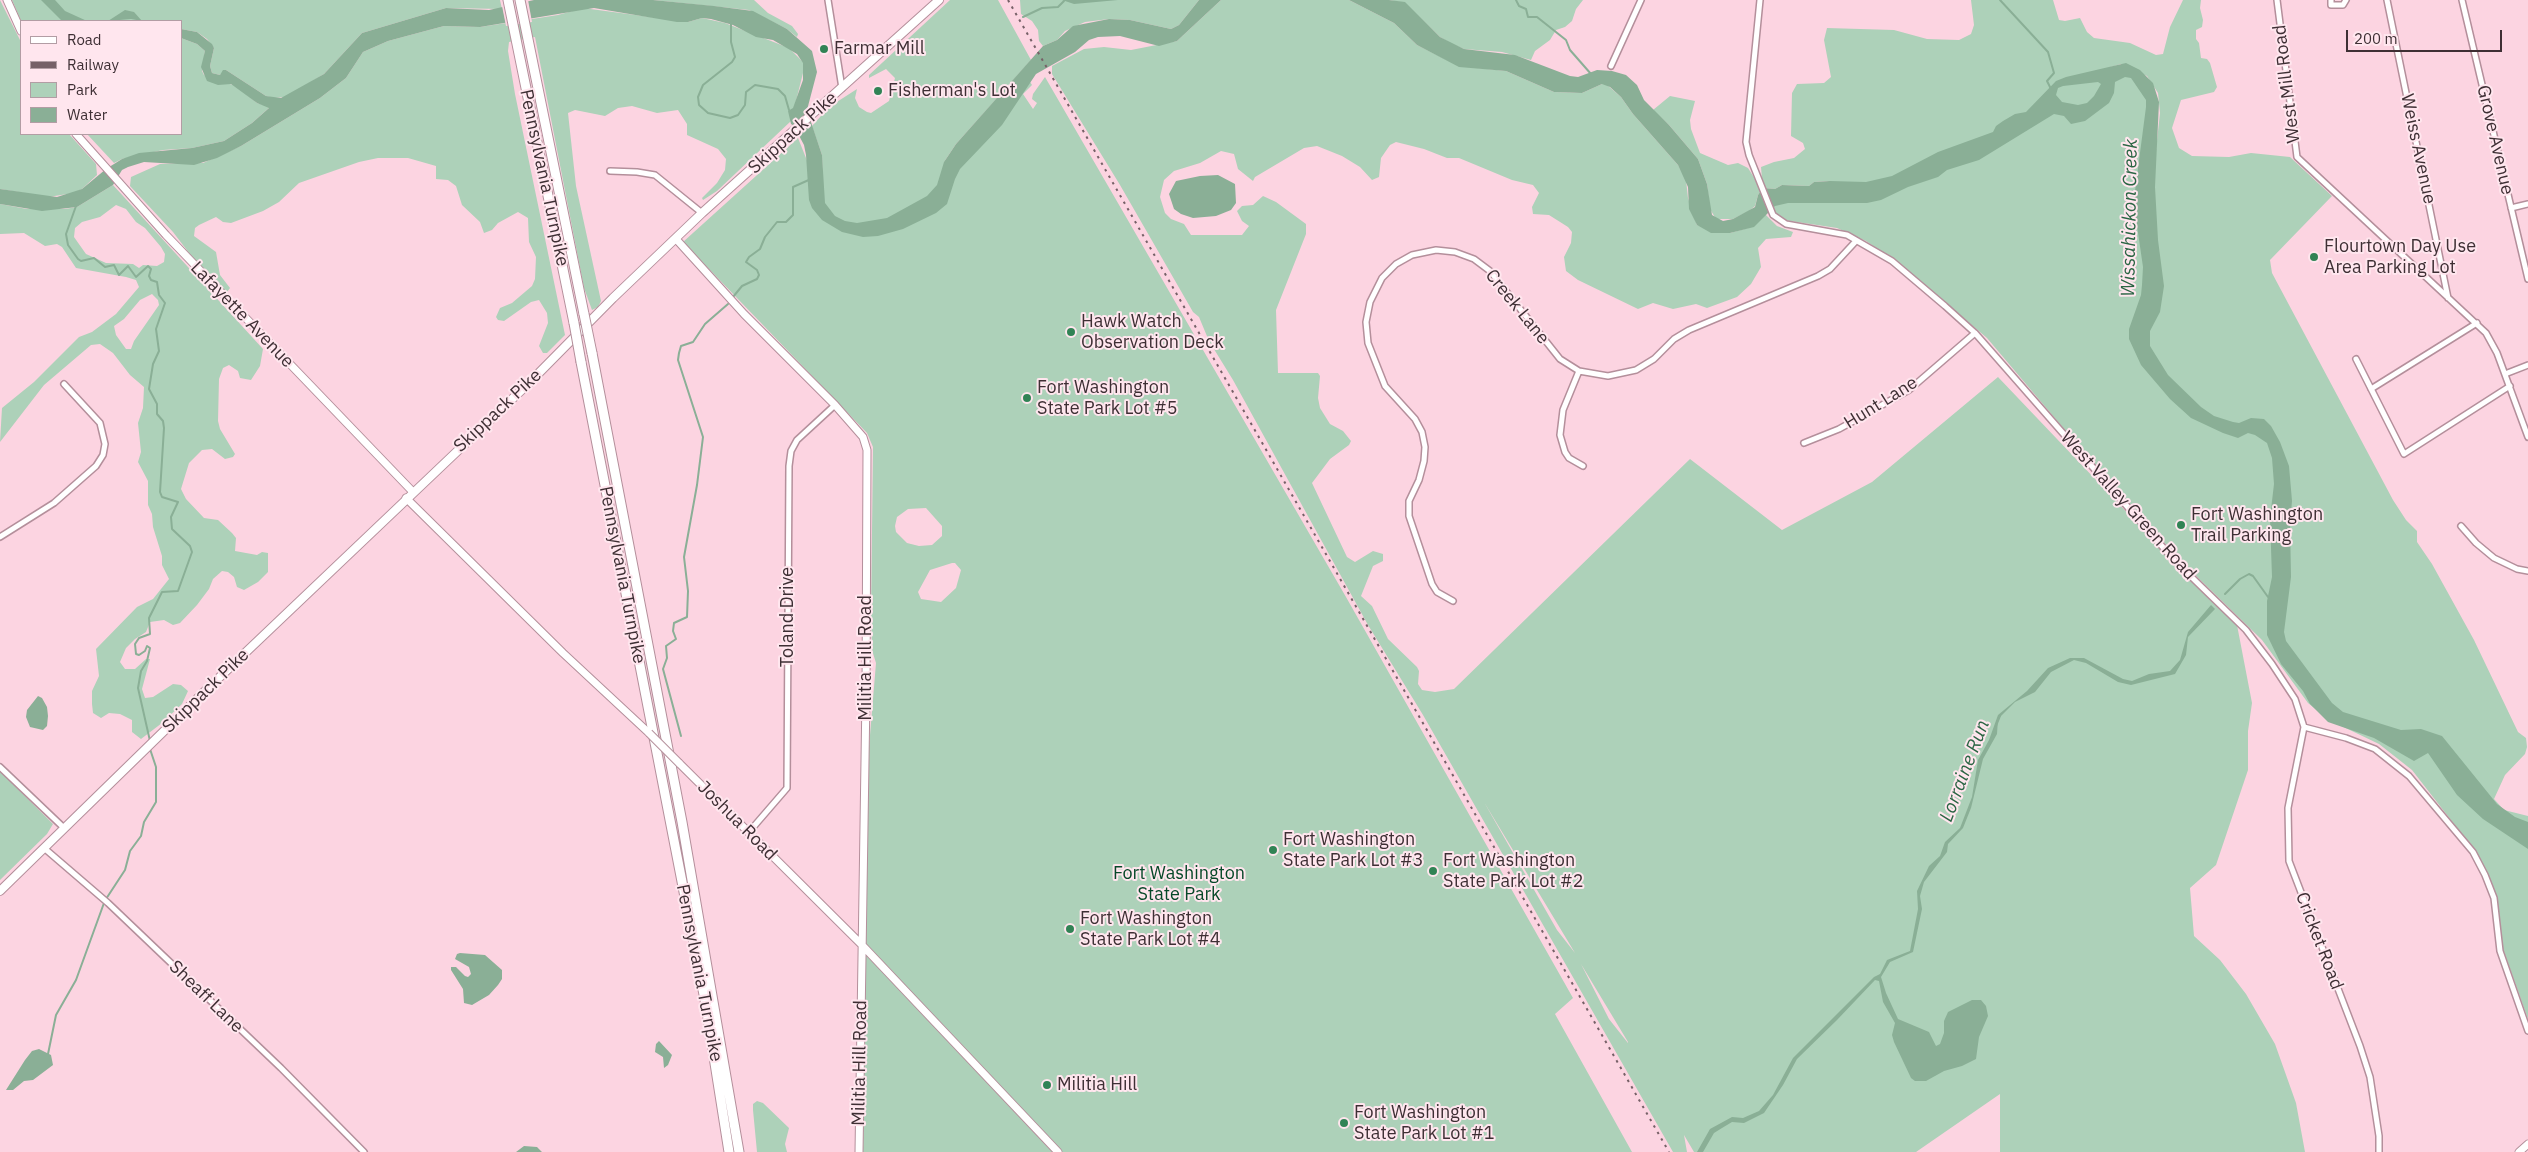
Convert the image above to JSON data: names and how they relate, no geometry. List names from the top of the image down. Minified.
{"streets":{"highway":["Pennsylvania Turnpike"],"main road":["Skippack Pike","Lafayette Avenue","Militia Hill Road","Joshua Road"],"street":["West Mill Road","Grove Avenue","Weiss Avenue","Creek Lane","Hunt Lane","West Valley Green Road","Toland Drive","Cricket Road","Sheaff Lane"]},"crossings":[["West Mill Road","Weiss Avenue"],["Skippack Pike","Lafayette Avenue"],["Skippack Pike","Militia Hill Road"],["Skippack Pike","Joshua Road"],["Skippack Pike","Sheaff Lane"],["Creek Lane","West Valley Green Road"],["Hunt Lane","West Valley Green Road"],["West Valley Green Road","Cricket Road"],["Toland Drive","Militia Hill Road"],["Toland Drive","Joshua Road"],["Militia Hill Road","Joshua Road"]],"water":["Wissahickon Creek","Lorraine Run"],"parks":["Fort Washington State Park"],"places":["Farmar Mill","Fisherman's Lot","Flourtown Day Use Area Parking Lot","Hawk Watch Observation Deck","Fort Washington State Park Lot #5","Fort Washington Trail Parking","Fort Washington State Park Lot #3","Fort Washington State Park Lot #2","Fort Washington State Park Lot #4","Militia Hill","Fort Washington State Park Lot #1"],"legend":["Road","Railway","Park","Water"],"scale_bar":"200 m"}
